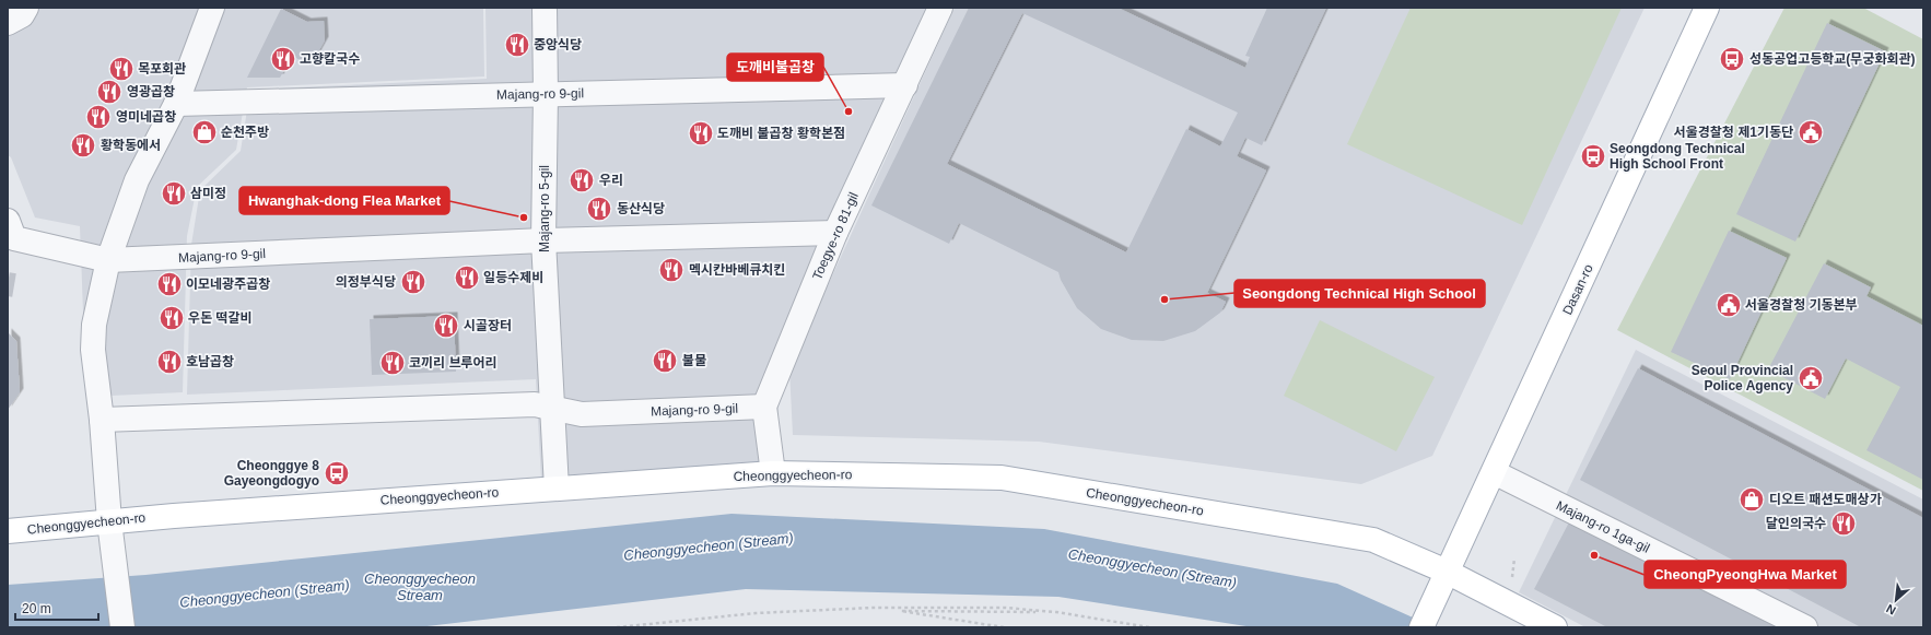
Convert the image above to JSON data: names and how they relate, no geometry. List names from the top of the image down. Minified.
{"streets":{"main road":["Dasan-ro","Cheonggyecheon-ro"],"street":["Majang-ro 9-gil","Majang-ro 5-gil","Toegye-ro 81-gil","Majang-ro 1ga-gil"]},"crossings":[["Majang-ro 9-gil","Majang-ro 5-gil"],["Majang-ro 9-gil","Toegye-ro 81-gil"],["Majang-ro 5-gil","Cheonggyecheon-ro"],["Toegye-ro 81-gil","Cheonggyecheon-ro"],["Dasan-ro","Cheonggyecheon-ro"],["Dasan-ro","Majang-ro 1ga-gil"]],"water":["Cheonggyecheon (Stream)","Cheonggyecheon Stream"],"places":{"restaurant":["중앙식당","고향칼국수","목포회관","영광곱창","영미네곱창","도깨비 불곱창 황학본점","황학동에서","우리","삼미정","동산식당","멕시칸바베큐치킨","일등수제비","의정부식당","이모네광주곱창","우돈 떡갈비","시골장터","불물","호남곱창","코끼리 브루어리","달인의국수"],"bus stop":["성동공업고등학교(무궁화회관)","Seongdong Technical High School Front","Cheonggye 8 Gayeongdogyo"],"other":["도깨비불곱창","Hwanghak-dong Flea Market","Seongdong Technical High School","CheongPyeongHwa Market"],"shop":["순천주방","디오트 패션도매상가"],"public building":["서울경찰청 제1기동단","서울경찰청 기동본부","Seoul Provincial Police Agency"]},"scale_bar":"20 m","north":"bottom left"}
